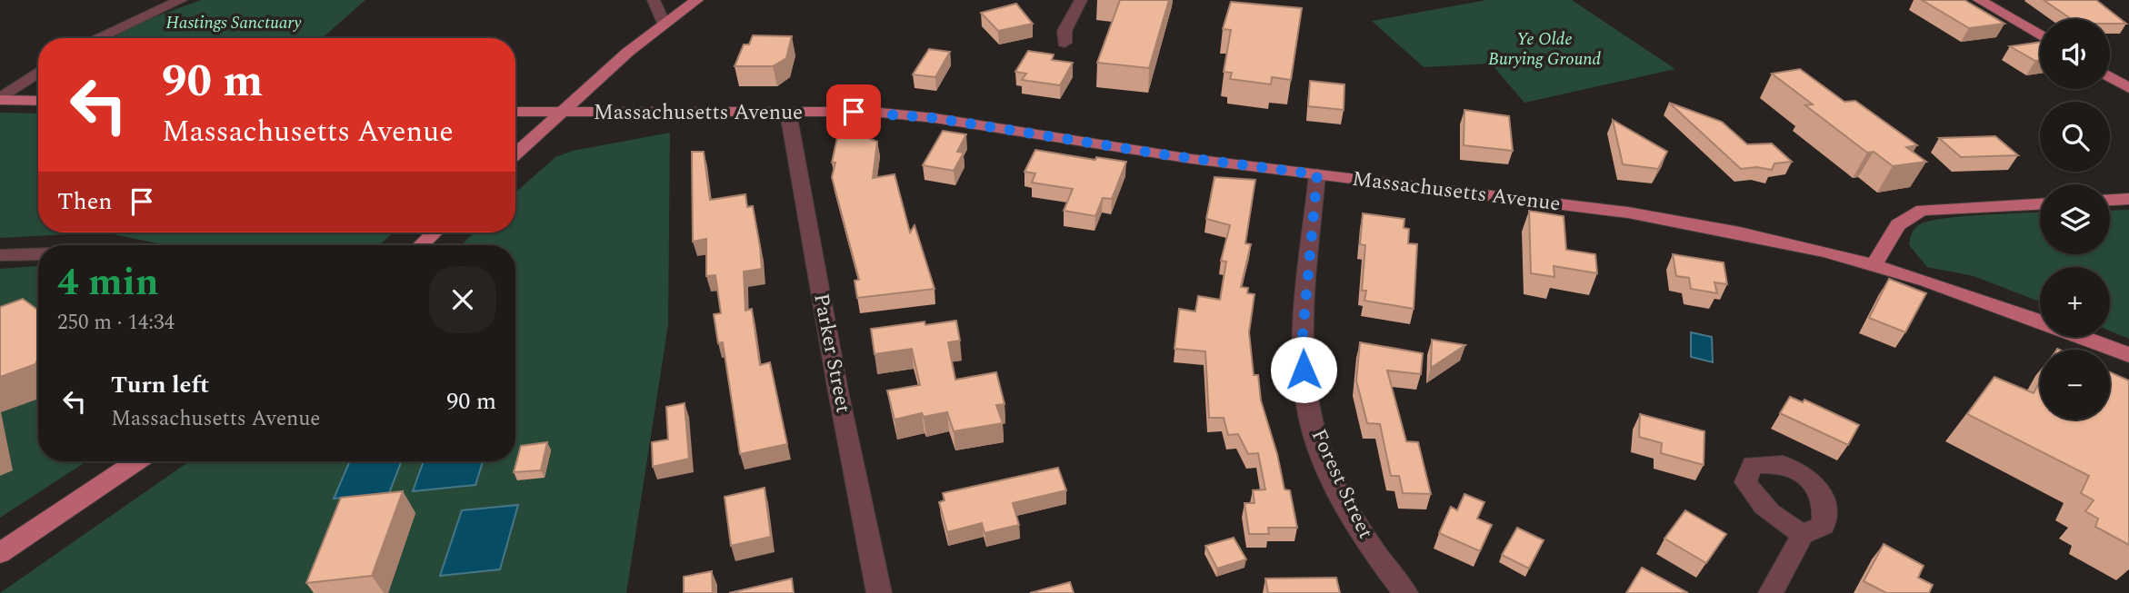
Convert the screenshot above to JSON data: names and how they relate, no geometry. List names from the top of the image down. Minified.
{"streets":{"main road":["Massachusetts Avenue"],"street":["Parker Street","Forest Street"]},"crossings":[["Massachusetts Avenue","Parker Street"],["Massachusetts Avenue","Forest Street"]],"parks":["Hastings Sanctuary","Ye Olde Burying Ground"],"page":{"map_buttons":["+","−"],"turn":["90 m","Massachusetts Avenue"],"then":"Then","heading":["4 min","250 m · 14:34"],"list":[{"name":"Turn left","note":"Massachusetts Avenue","value":"90 m"}]}}
